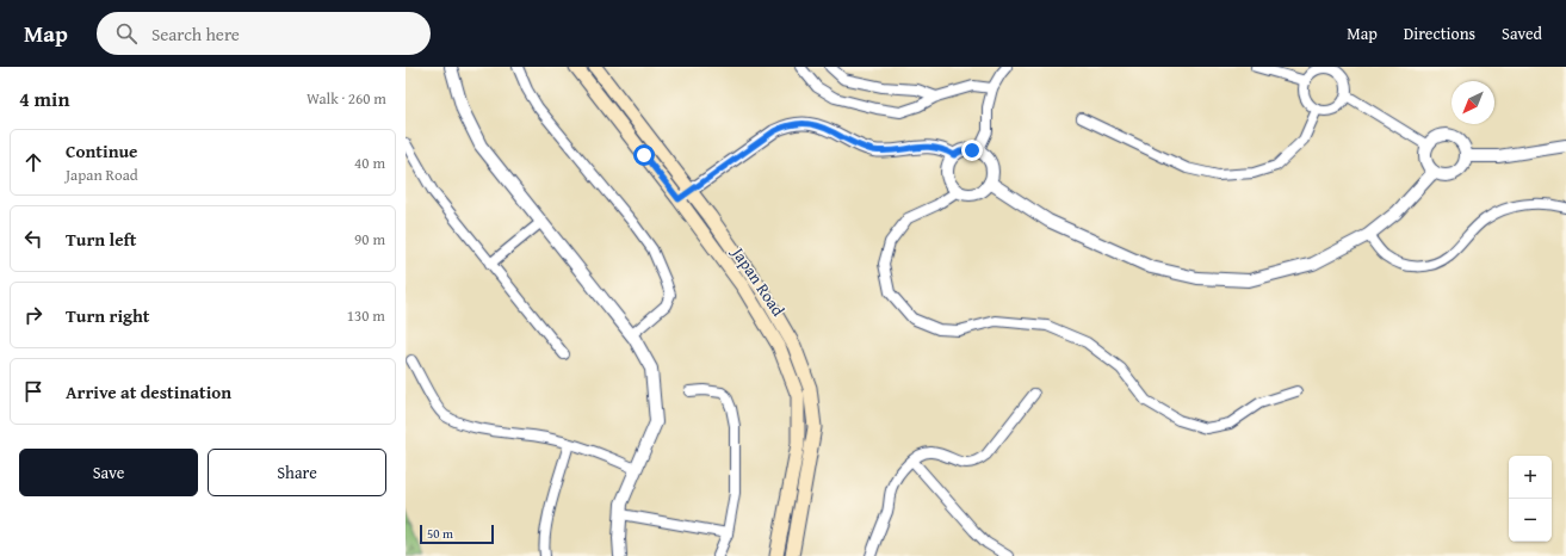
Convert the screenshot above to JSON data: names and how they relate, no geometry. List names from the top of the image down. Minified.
{"streets":{"main road":["Japan Road"]},"scale_bar":"50 m","north":"bottom left","page":{"header":"Map","search":"Search here","nav":["Map","Directions","Saved"],"heading":["4 min","Walk · 260 m"],"list":[["Continue","Japan Road","40 m"],["Turn left","90 m"],["Turn right","130 m"],"Arrive at destination"],"buttons":["Save","Share"],"map_buttons":["+","−"],"scale":"50 m"}}
